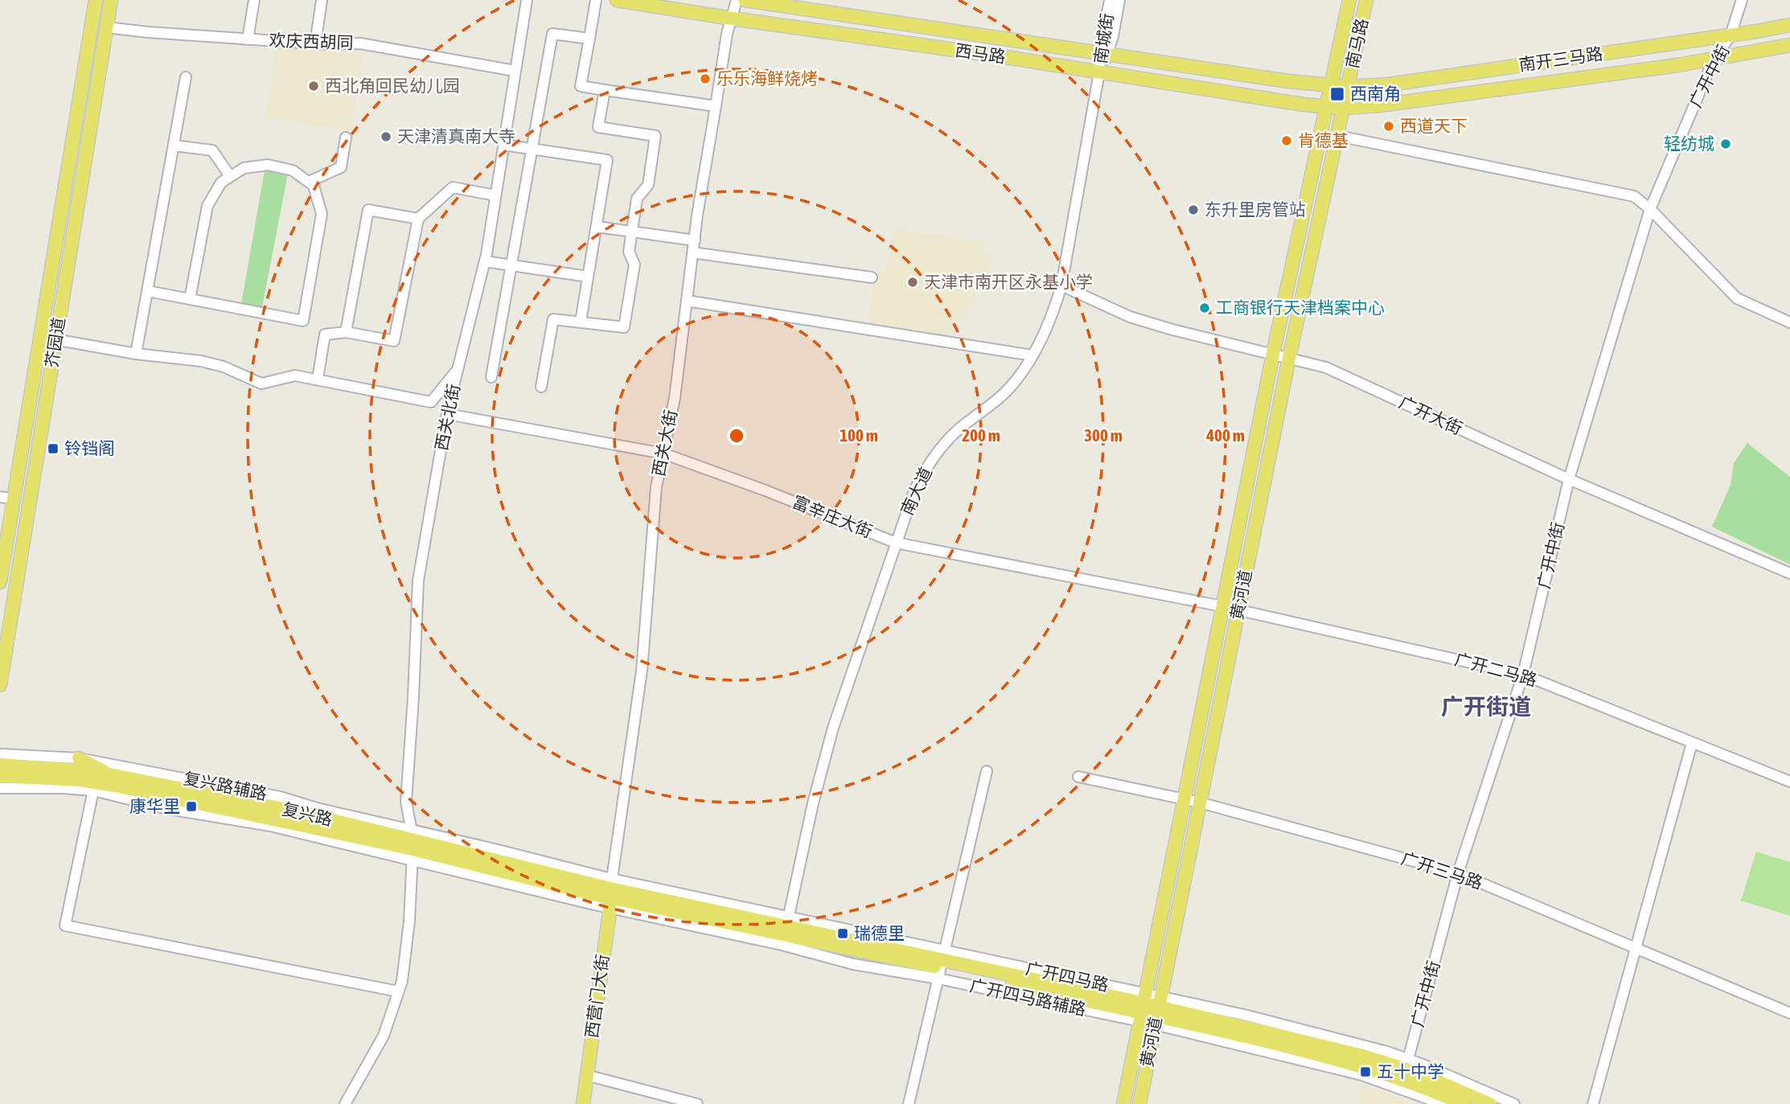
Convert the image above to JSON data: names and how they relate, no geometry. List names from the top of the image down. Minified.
{"streets":{"main road":["南马路","西马路","南开三马路","芥园道","黄河道","复兴路","广开四马路","西营门大街"],"street":["南城街","欢庆西胡同","广开中街","广开大街","西关北街","西关大街","南大道","富辛庄大街","广开二马路","复兴路辅路","广开三马路","广开四马路辅路"]},"crossings":[["南城街","西马路"],["南城街","南大道"],["欢庆西胡同","芥园道"],["欢庆西胡同","西关北街"],["南马路","西马路"],["南马路","南开三马路"],["南马路","黄河道"],["西马路","南开三马路"],["西马路","西关大街"],["西马路","南大道"],["西马路","黄河道"],["南开三马路","广开中街"],["南开三马路","黄河道"],["广开中街","广开大街"],["广开中街","广开二马路"],["广开中街","广开三马路"],["广开中街","广开四马路"],["广开中街","广开四马路辅路"],["广开大街","南大道"],["广开大街","黄河道"],["西关北街","富辛庄大街"],["西关北街","复兴路辅路"],["西关北街","复兴路"],["西关大街","富辛庄大街"],["西关大街","复兴路辅路"],["西关大街","复兴路"],["西关大街","广开四马路"],["西关大街","西营门大街"],["西关大街","广开四马路辅路"],["南大道","富辛庄大街"],["南大道","广开四马路"],["南大道","广开四马路辅路"],["富辛庄大街","黄河道"],["富辛庄大街","广开二马路"],["黄河道","广开二马路"],["黄河道","广开三马路"],["黄河道","广开四马路"],["黄河道","广开四马路辅路"],["复兴路辅路","复兴路"],["复兴路辅路","广开四马路"],["复兴路辅路","西营门大街"],["复兴路辅路","广开四马路辅路"],["复兴路","广开四马路"],["复兴路","西营门大街"],["复兴路","广开四马路辅路"],["广开四马路","西营门大街"],["广开四马路","广开四马路辅路"],["西营门大街","广开四马路辅路"]],"districts":["广开街道"],"places":{"other":["乐乐海鲜烧烤","西北角回民幼儿园","西道天下","天津清真南大寺","肯德基","轻纺城","东升里房管站","天津市南开区永基小学","工商银行天津档案中心"],"transit":["西南角","铃铛阁","康华里","瑞德里","五十中学"]},"rings":["100 m","200 m","300 m","400 m"]}
